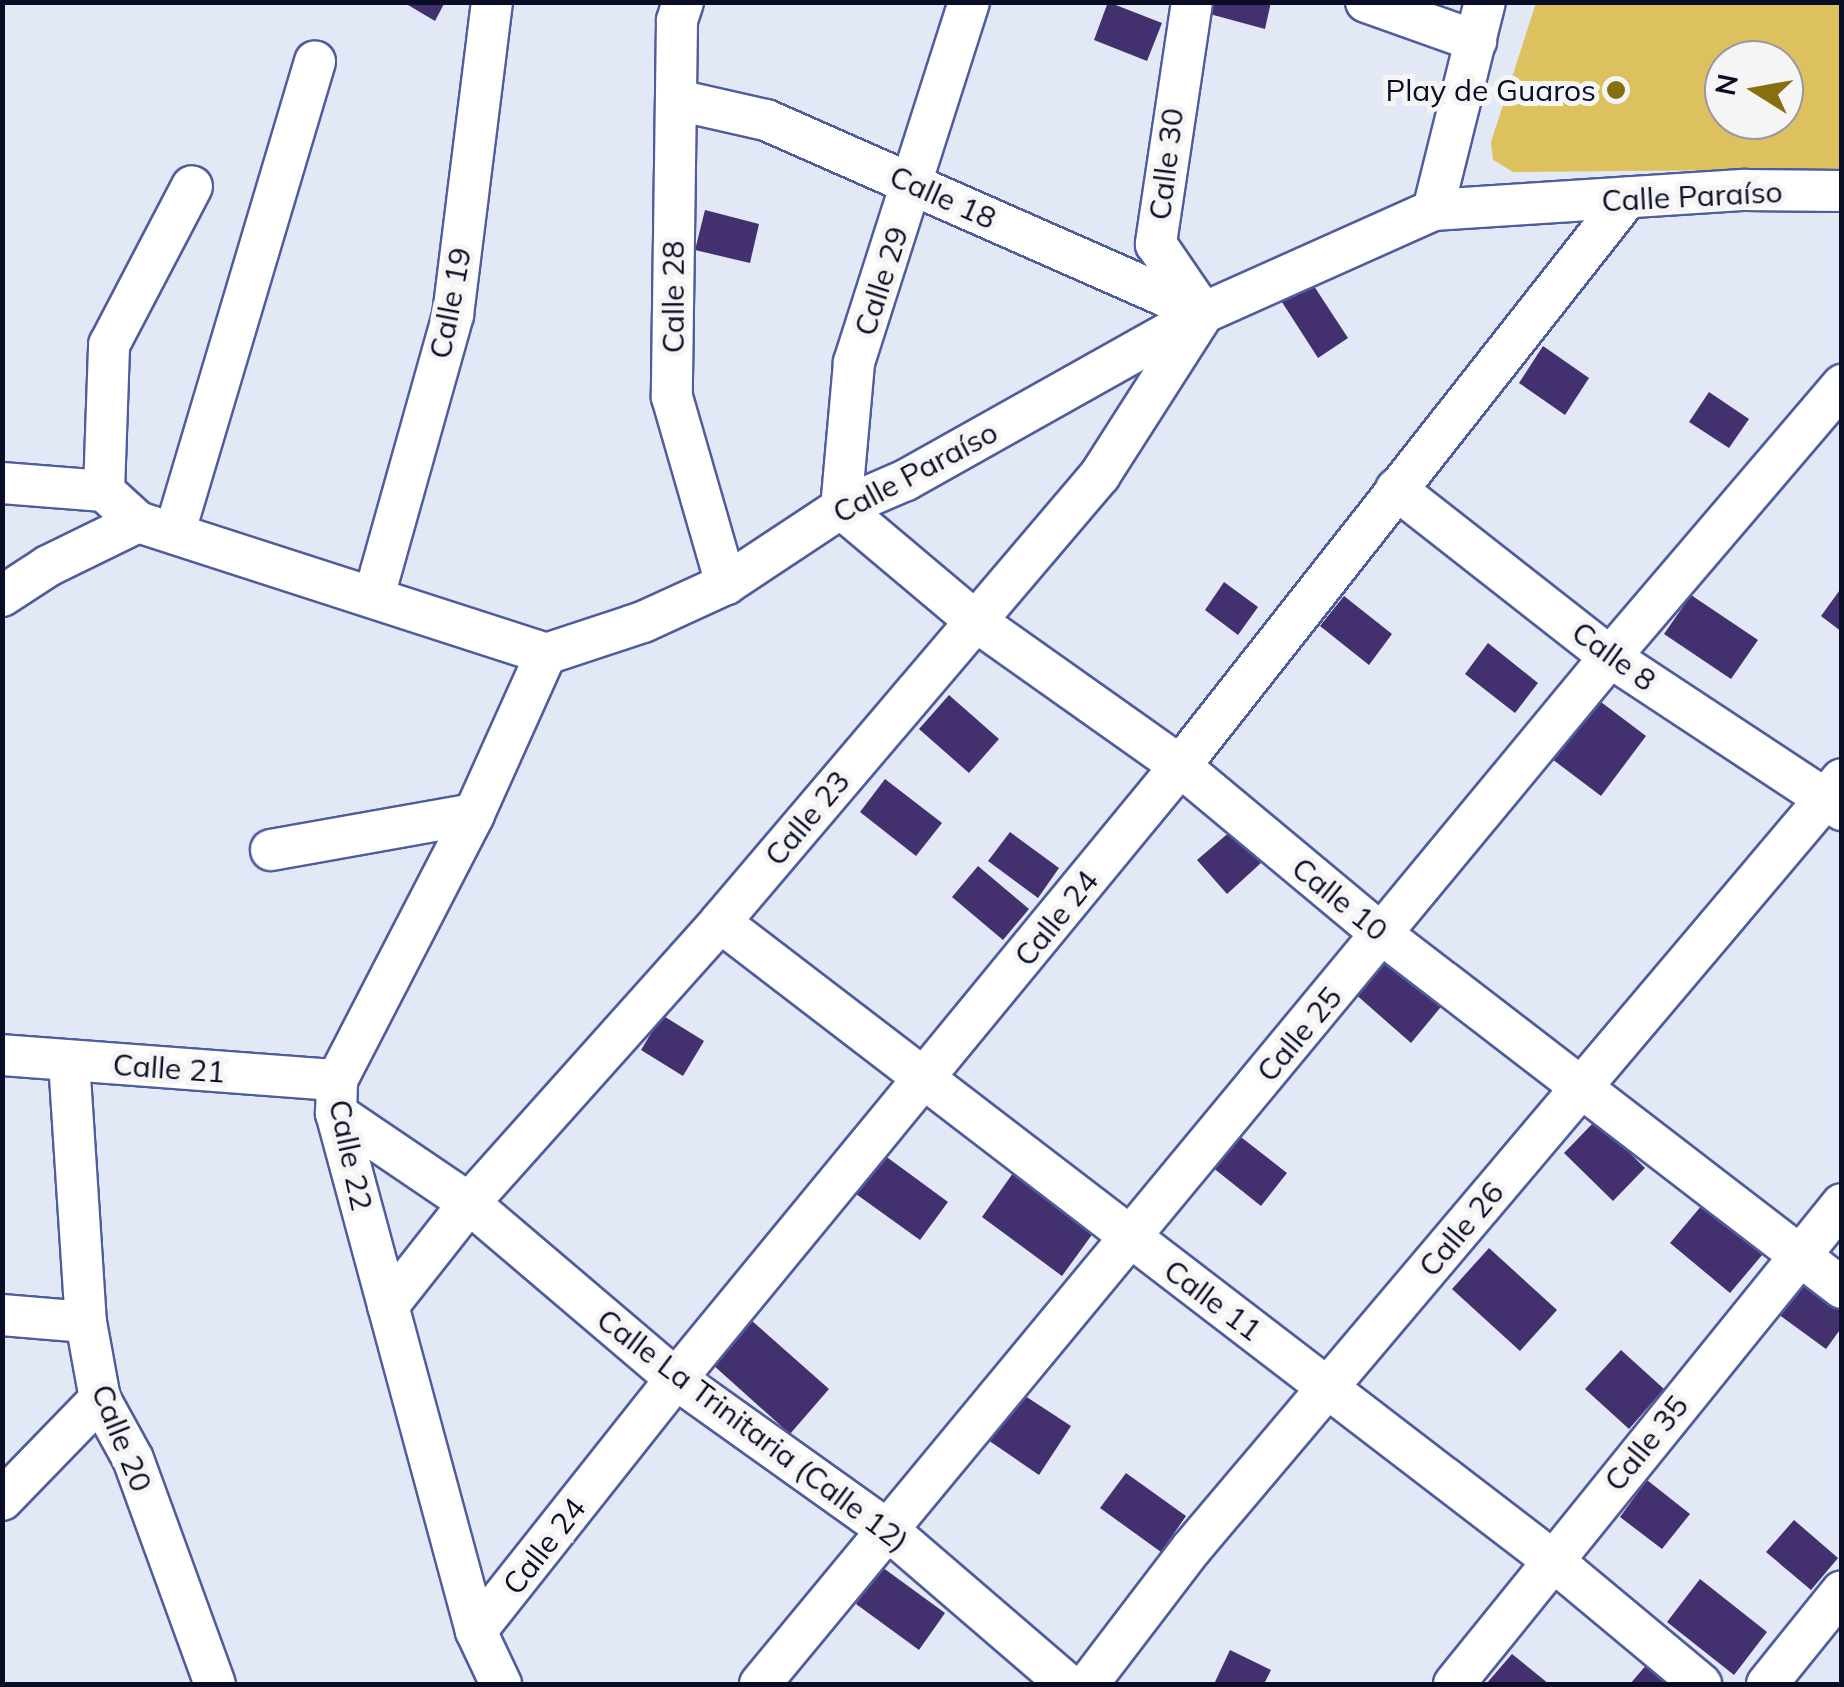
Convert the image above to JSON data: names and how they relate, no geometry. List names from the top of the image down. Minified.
{"streets":{"street":["Calle 30","Calle Paraíso","Calle 18","Calle 29","Calle 28","Calle 19","Calle 8","Calle 23","Calle 10","Calle 24","Calle 25","Calle 21","Calle 22","Calle 26","Calle 11","Calle La Trinitaria (Calle 12)","Calle 20","Calle 35"]},"crossings":[["Calle 30","Calle Paraíso"],["Calle 30","Calle 18"],["Calle 30","Calle 23"],["Calle Paraíso","Calle 18"],["Calle Paraíso","Calle 29"],["Calle Paraíso","Calle 28"],["Calle Paraíso","Calle 23"],["Calle Paraíso","Calle 10"],["Calle Paraíso","Calle 24"],["Calle Paraíso","Calle 22"],["Calle 18","Calle 29"],["Calle 18","Calle 28"],["Calle 18","Calle 23"],["Calle 29","Calle 10"],["Calle 8","Calle 24"],["Calle 8","Calle 25"],["Calle 8","Calle 26"],["Calle 23","Calle 10"],["Calle 23","Calle 22"],["Calle 23","Calle 11"],["Calle 23","Calle La Trinitaria (Calle 12)"],["Calle 10","Calle 24"],["Calle 10","Calle 25"],["Calle 10","Calle 26"],["Calle 10","Calle 35"],["Calle 24","Calle 22"],["Calle 24","Calle 11"],["Calle 24","Calle La Trinitaria (Calle 12)"],["Calle 25","Calle 11"],["Calle 25","Calle La Trinitaria (Calle 12)"],["Calle 21","Calle 22"],["Calle 21","Calle La Trinitaria (Calle 12)"],["Calle 21","Calle 20"],["Calle 22","Calle La Trinitaria (Calle 12)"],["Calle 26","Calle 11"],["Calle 11","Calle 35"]],"places":["Play de Guaros"],"north":"left"}
